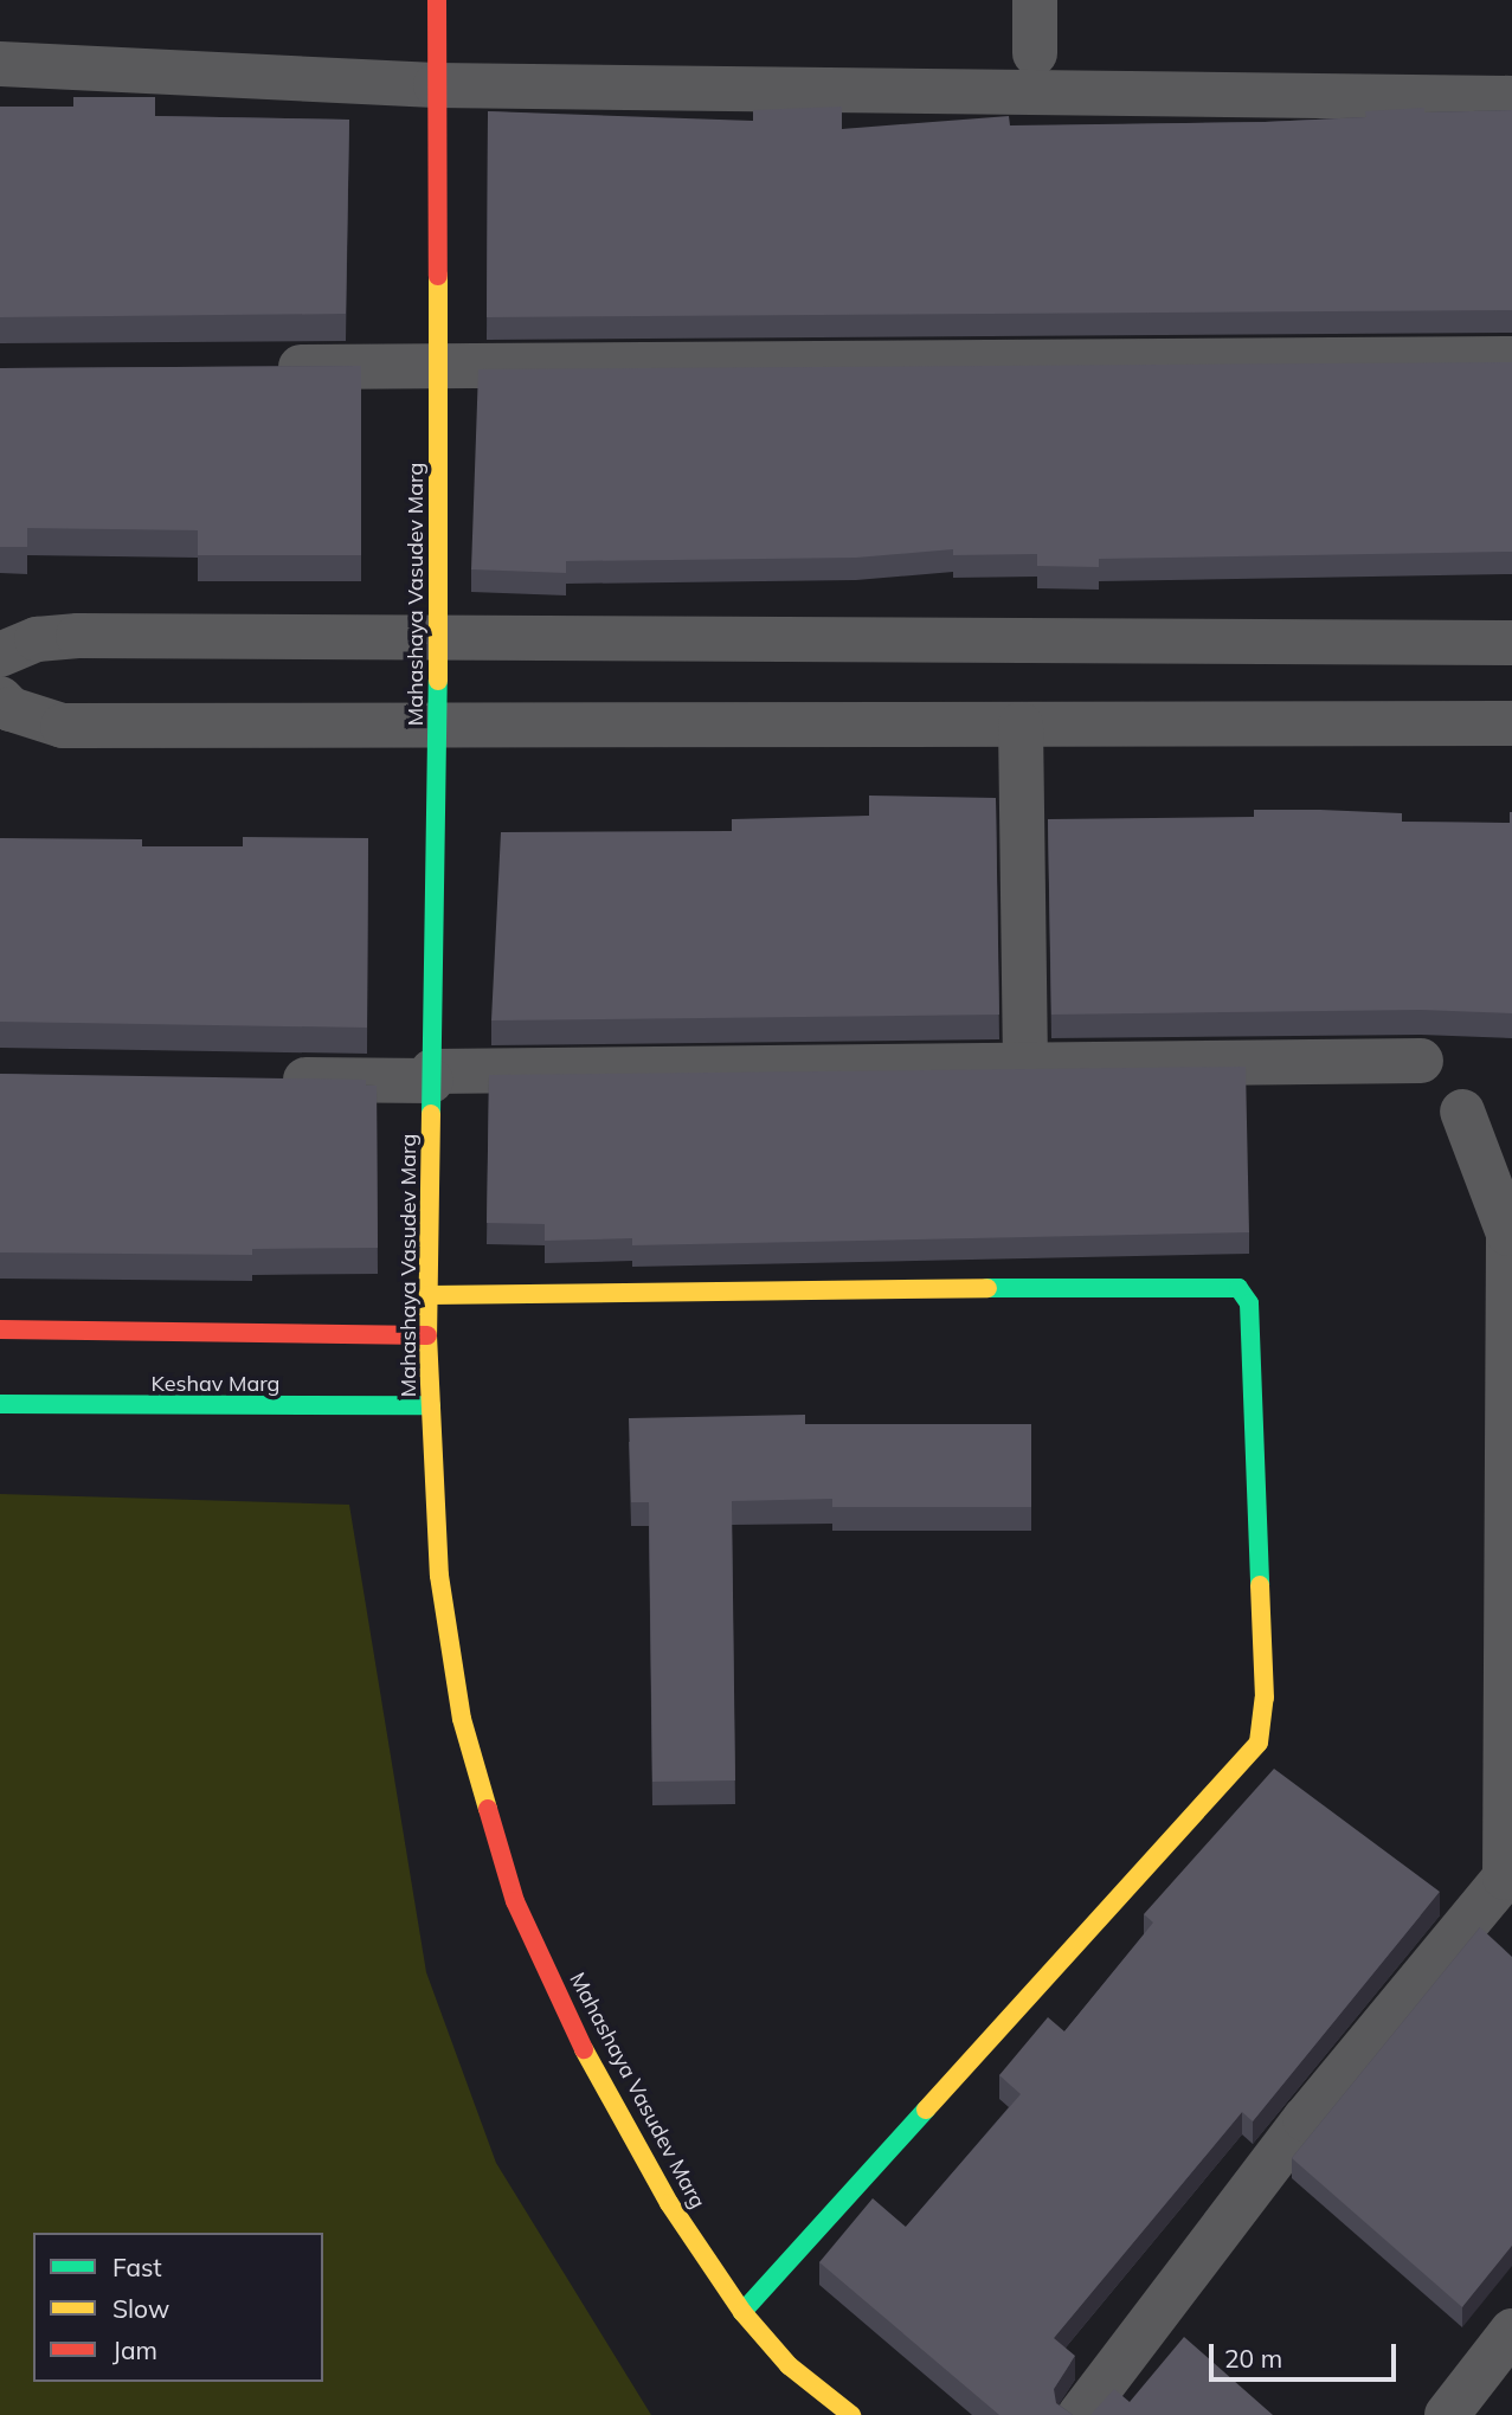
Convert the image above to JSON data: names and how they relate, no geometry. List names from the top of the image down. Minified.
{"streets":{"street":["Mahashaya Vasudev Marg","Keshav Marg"]},"crossings":[["Mahashaya Vasudev Marg","Keshav Marg"]],"legend":["Fast","Slow","Jam"],"scale_bar":"20 m"}
